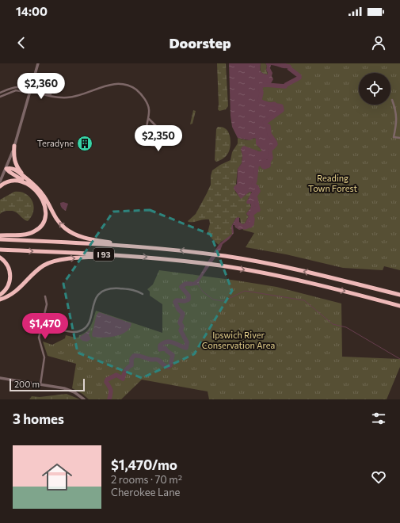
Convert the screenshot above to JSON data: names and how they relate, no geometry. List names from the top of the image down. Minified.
{"streets":{"highway":["I 93"]},"parks":["Reading Town Forest","Ipswich River Conservation Area"],"places":{"building":["Teradyne"]},"scale_bar":"200 m","page":{"status":"14:00","header":"Doorstep","price":["$2,360","$2,350","$1,470"],"scale":"200 m","heading":"3 homes","list":[{"name":"$1,470/mo","note":"2 rooms · 70 m² · Cherokee Lane"}]}}
